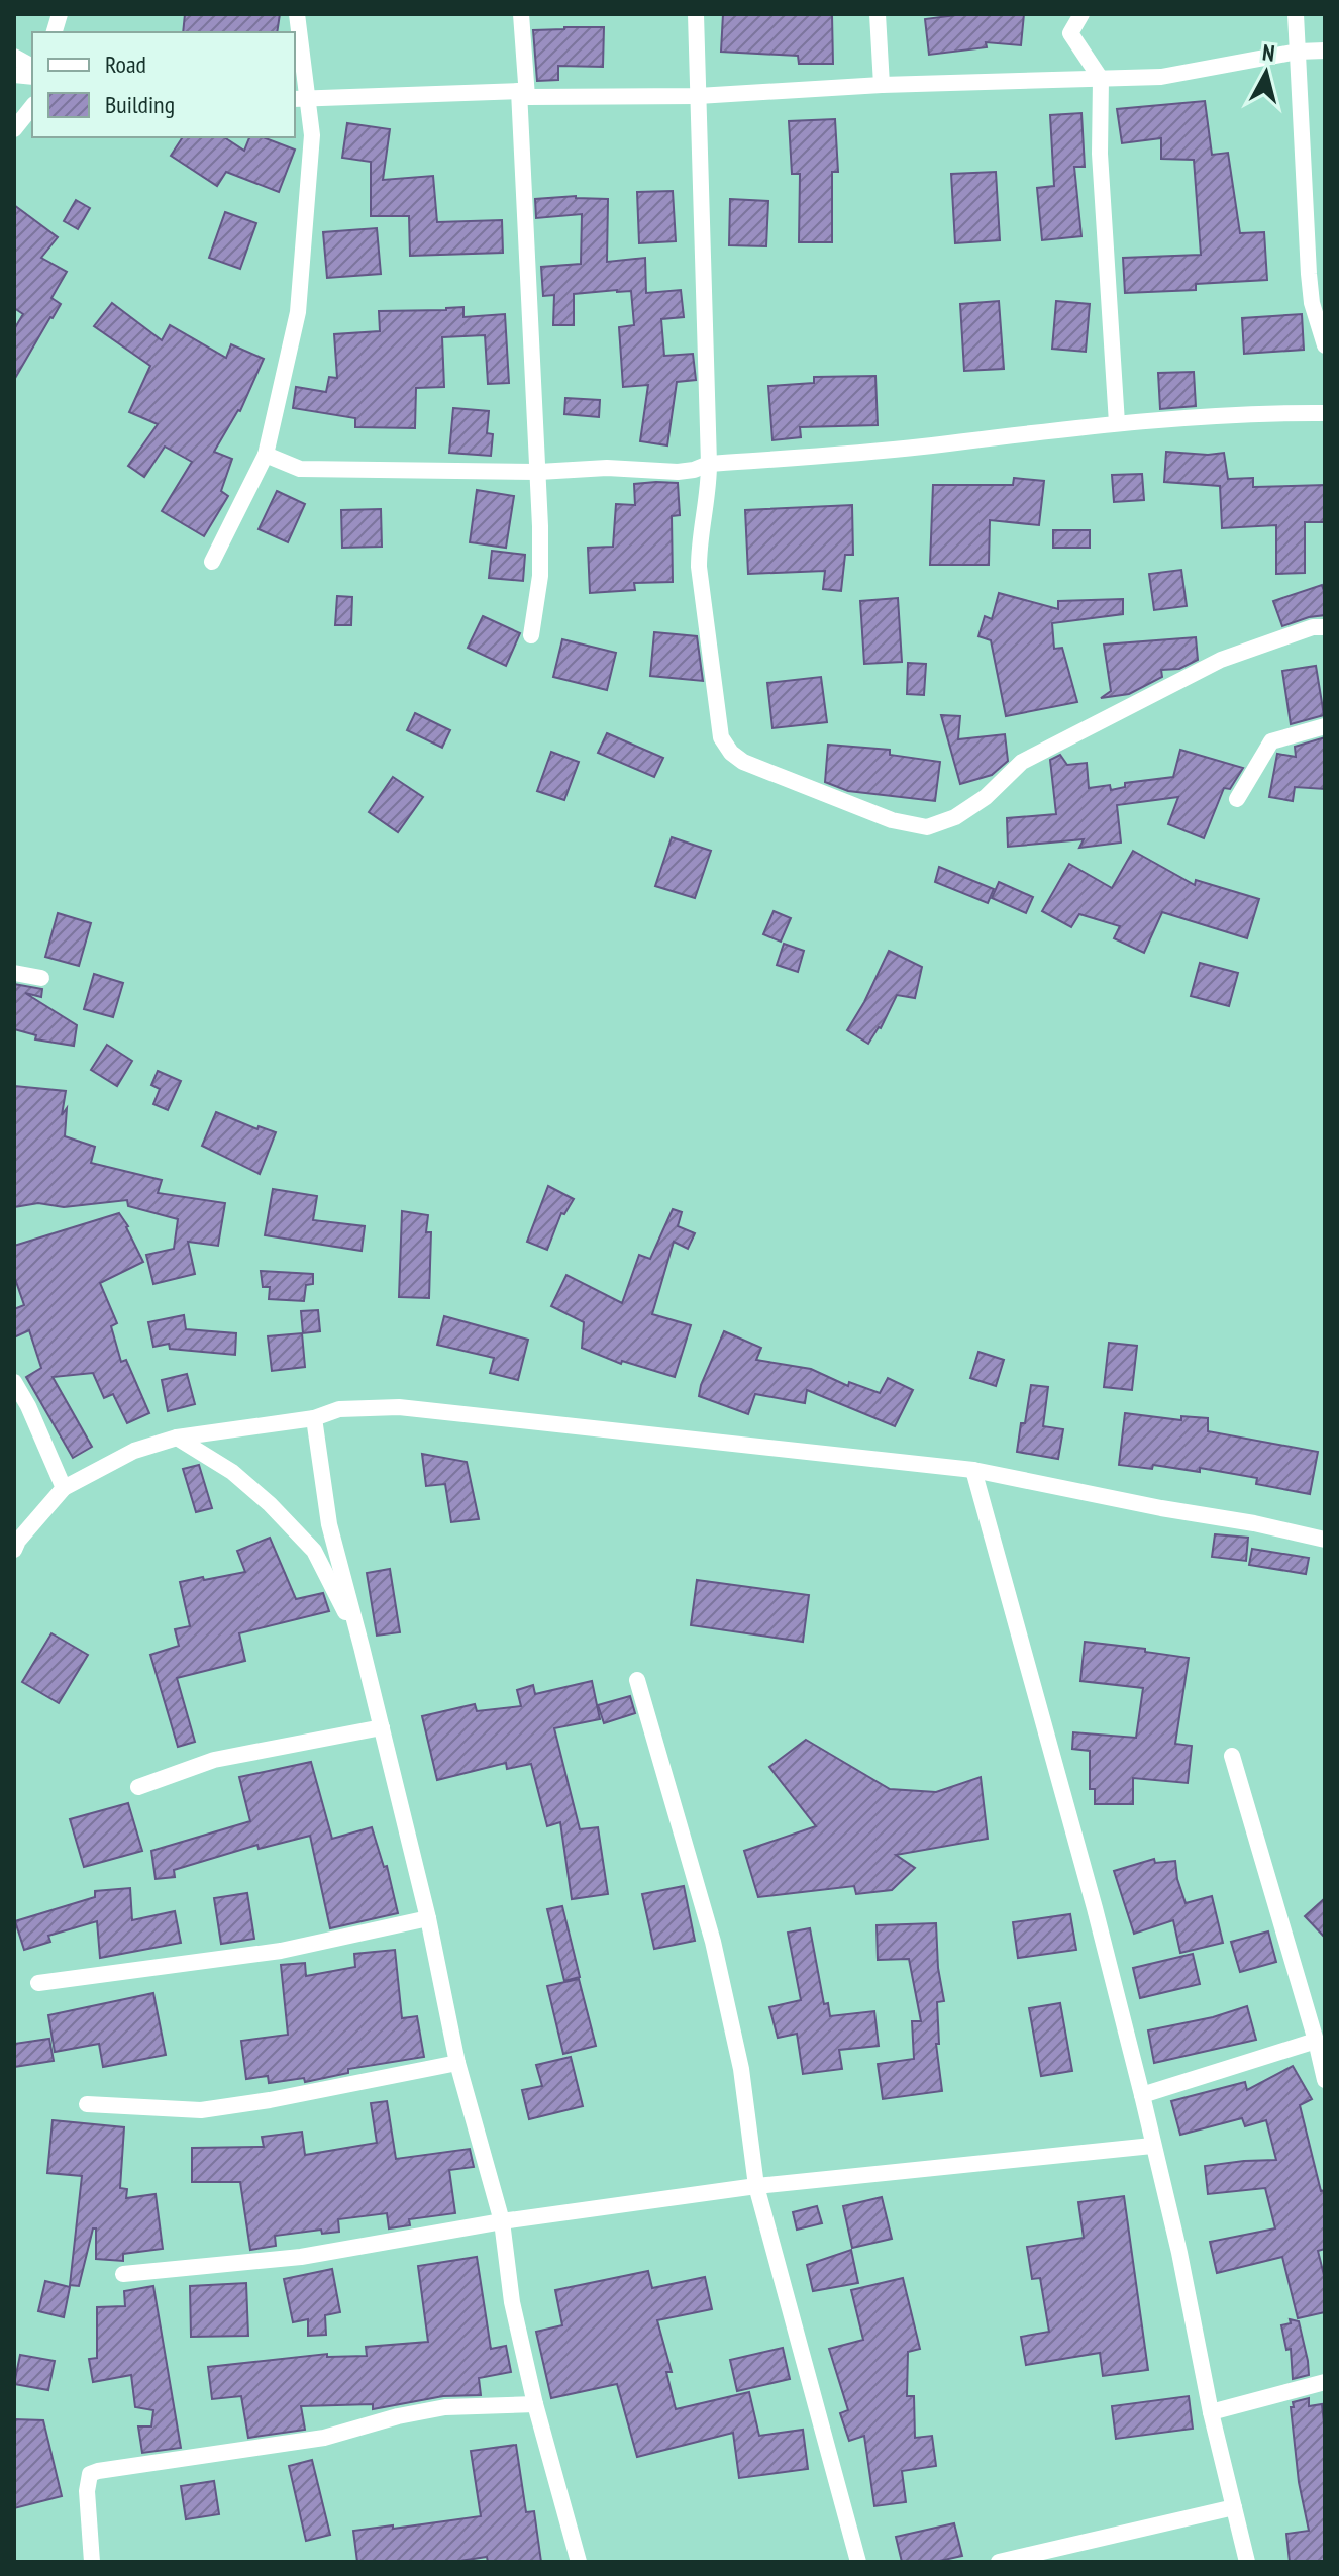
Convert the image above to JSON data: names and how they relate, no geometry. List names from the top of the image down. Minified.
{"legend":["Road","Building"],"north":"top"}
